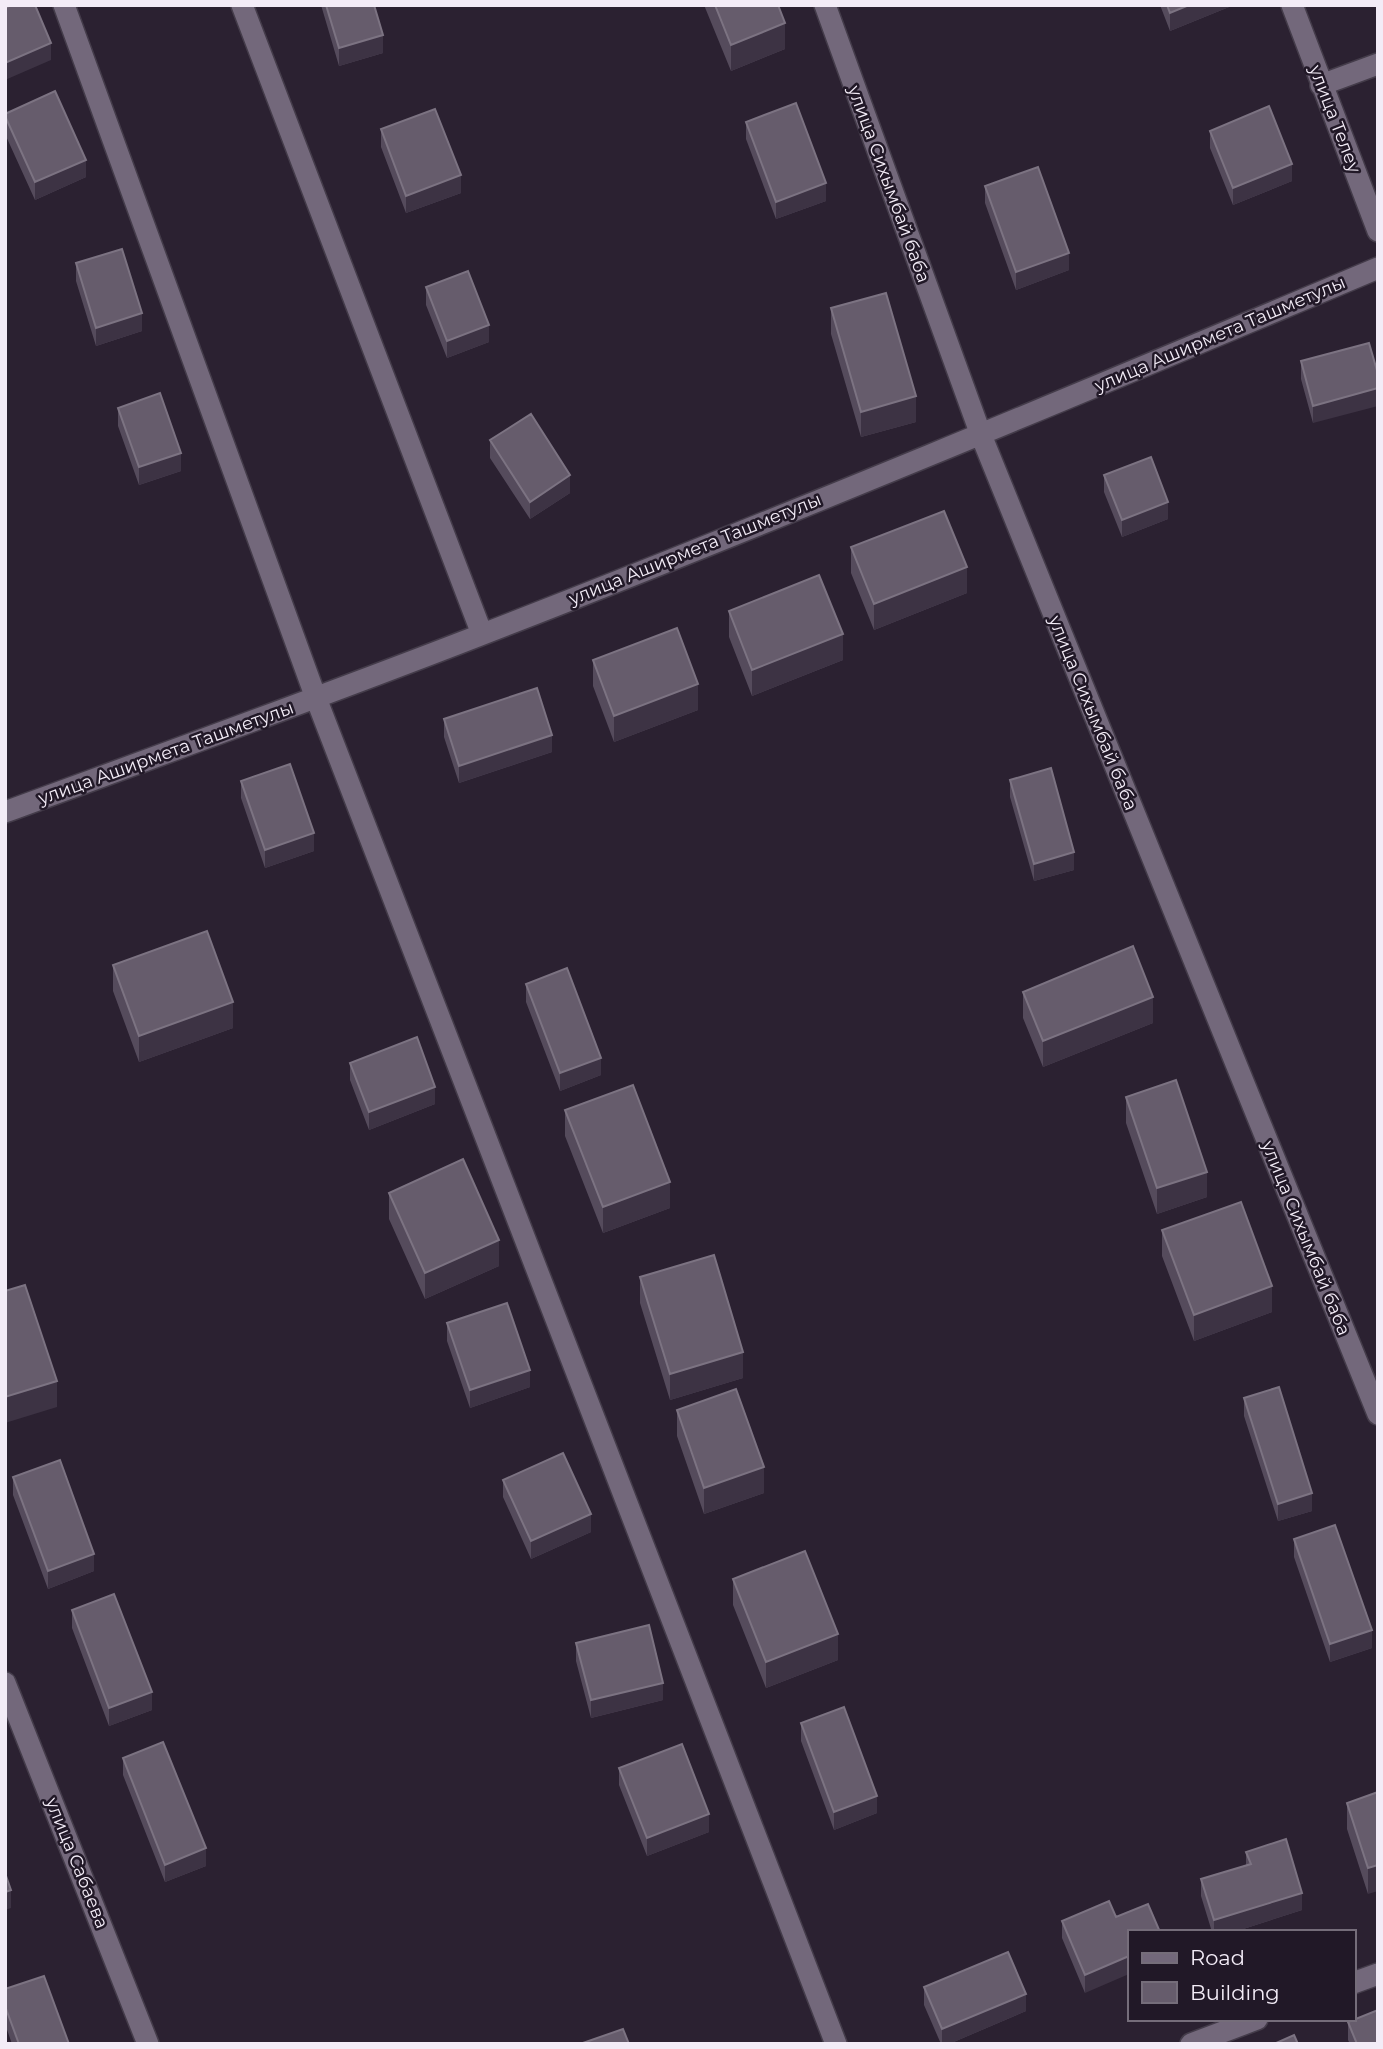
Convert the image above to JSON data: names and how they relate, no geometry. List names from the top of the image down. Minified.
{"streets":{"street":["улица Телеу","улица Сихымбай баба","улица Аширмета Ташметулы","улица Сабаева"]},"crossings":[["улица Сихымбай баба","улица Аширмета Ташметулы"]],"legend":["Road","Building"]}
